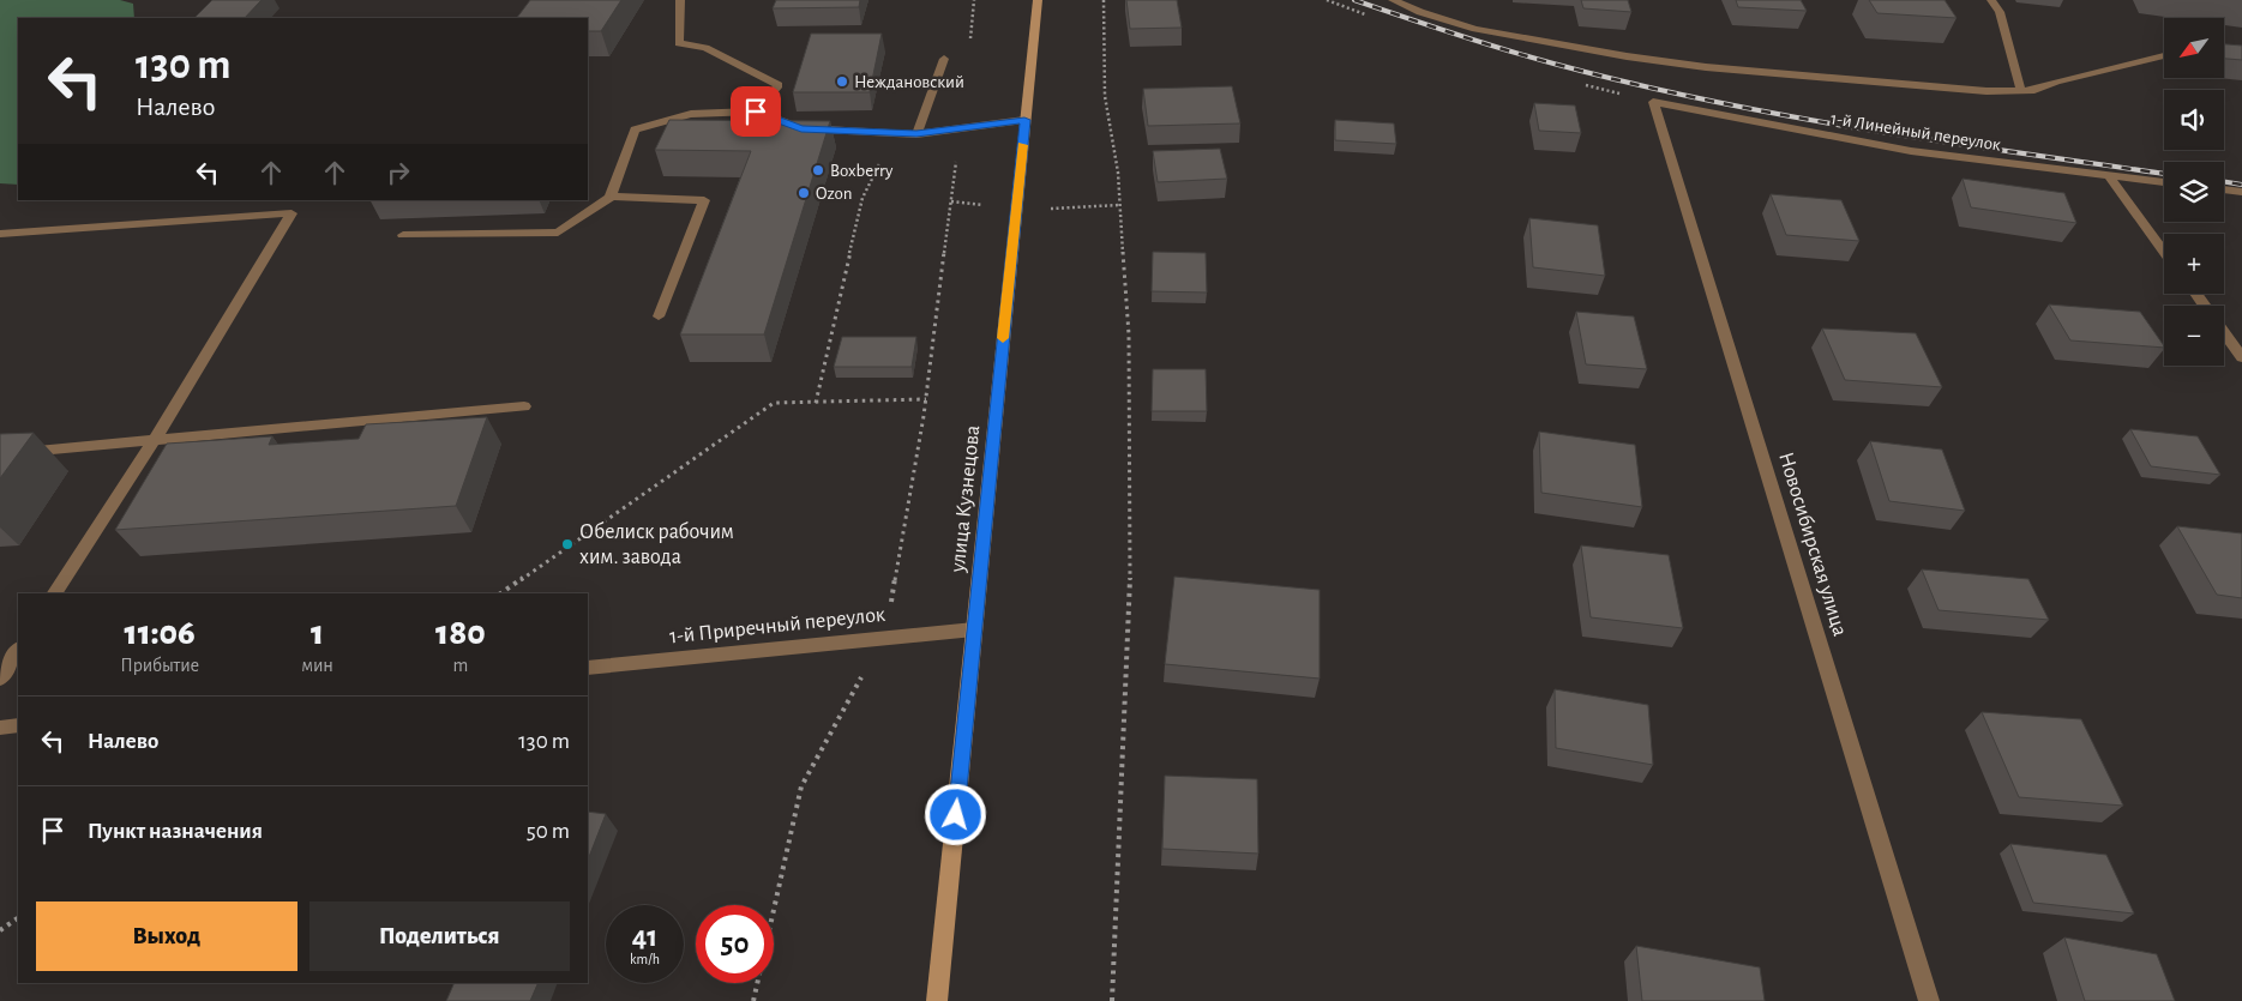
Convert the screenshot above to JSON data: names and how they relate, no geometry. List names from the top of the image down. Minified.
{"streets":{"main road":["улица Кузнецова"],"street":["1-й Линейный переулок","Новосибирская улица","1-й Приречный переулок"]},"crossings":[["1-й Линейный переулок","Новосибирская улица"],["улица Кузнецова","1-й Приречный переулок"]],"places":["Неждановский","Boxberry","Ozon","Обелиск рабочим хим. завода"],"north":"bottom left","page":{"map_buttons":["+","−"],"turn":["130 m","Налево"],"eta":["11:06","Прибытие","1","мин","180","m"],"list":[{"name":"Налево","value":"130 m"},{"name":"Пункт назначения","value":"50 m"}],"buttons":["Выход","Поделиться"],"speed":"41 km/h","limit":"50"}}
